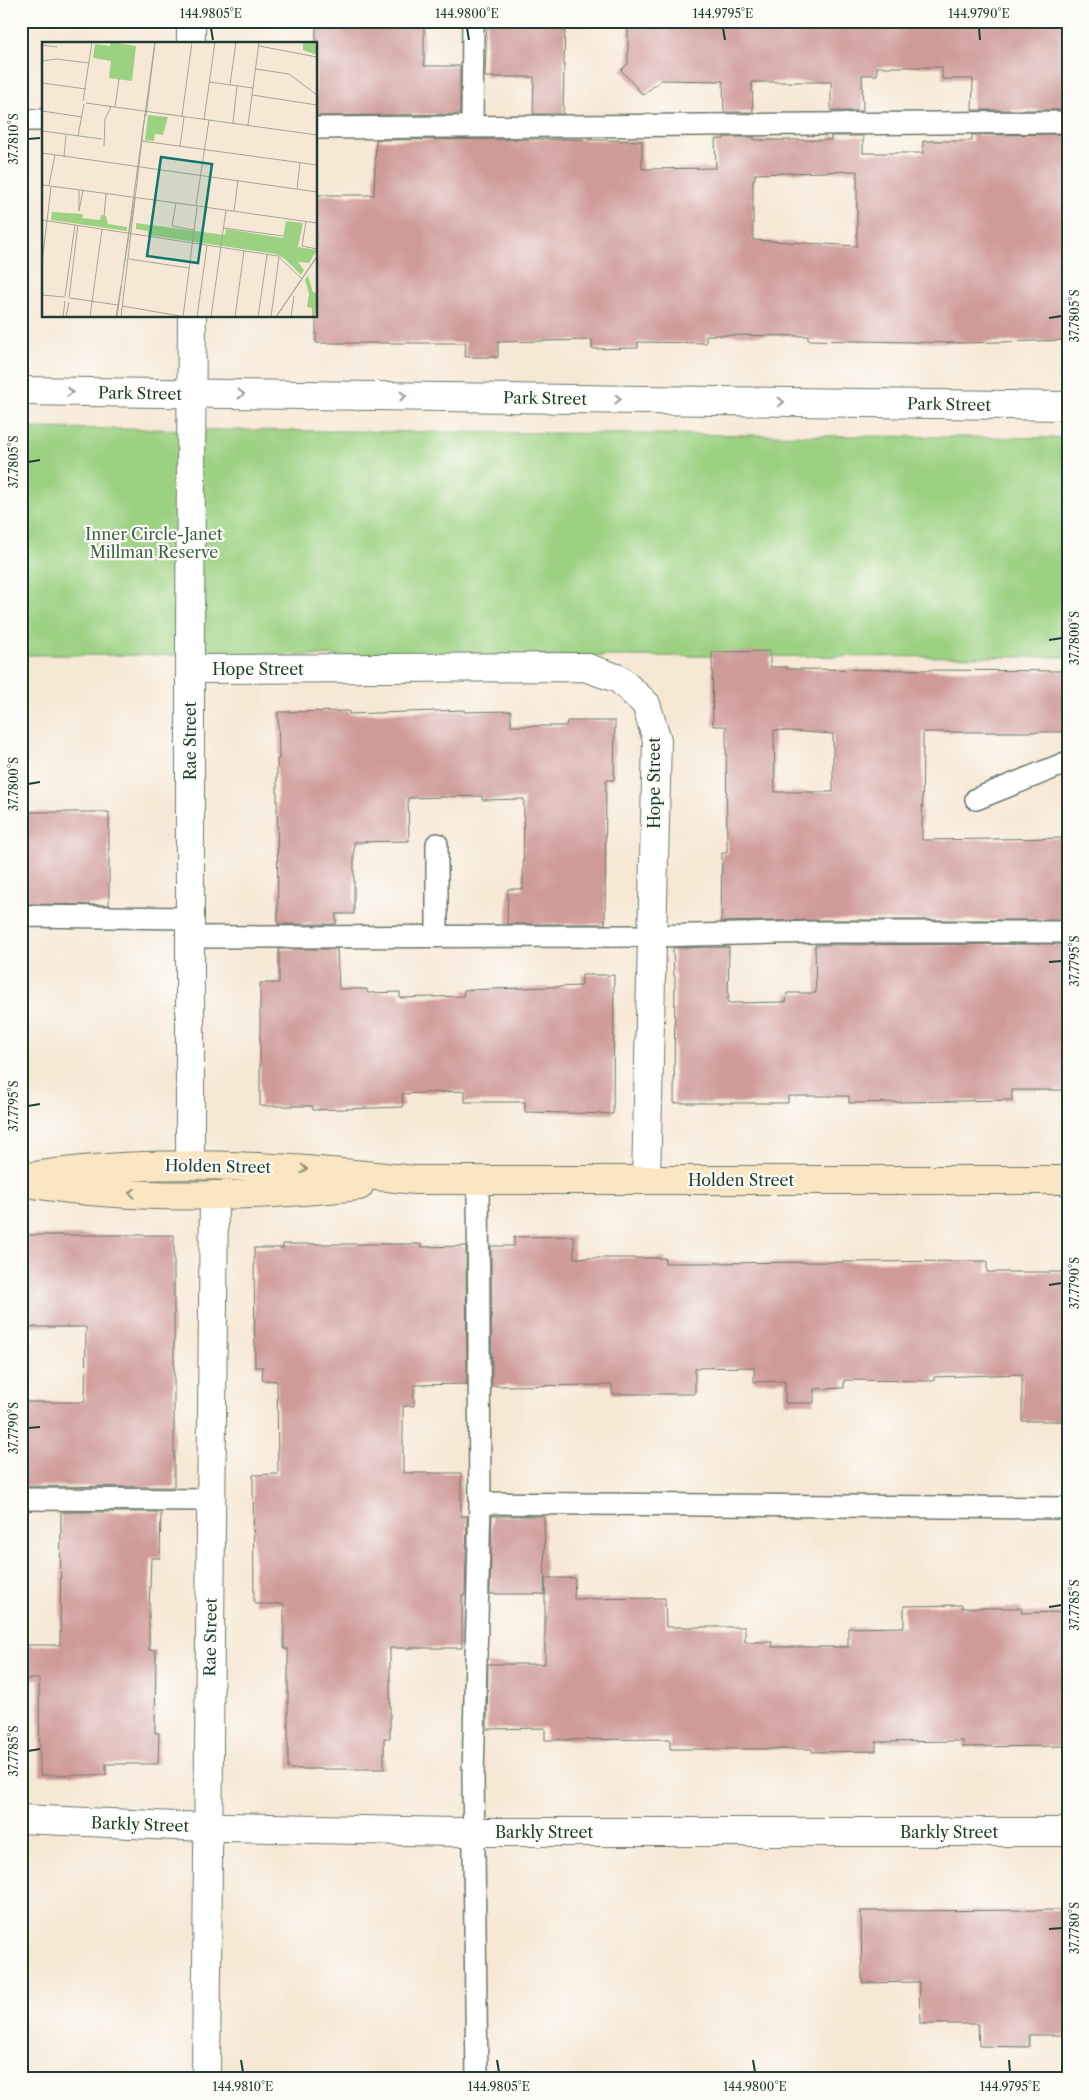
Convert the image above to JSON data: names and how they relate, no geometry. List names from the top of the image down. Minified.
{"streets":{"main road":["Holden Street"],"street":["Park Street","Hope Street","Rae Street","Barkly Street"]},"crossings":[["Park Street","Rae Street"],["Hope Street","Rae Street"],["Hope Street","Holden Street"],["Rae Street","Holden Street"],["Rae Street","Barkly Street"]],"one_way":["Park Street"],"parks":["Inner Circle-Janet Millman Reserve"],"coordinates":["144.9805°E","144.9800°E","144.9795°E","144.9790°E","37.7810°S","37.7805°S","37.7800°S","37.7795°S","37.7790°S","37.7785°S","37.7780°S","144.9810°E"]}
